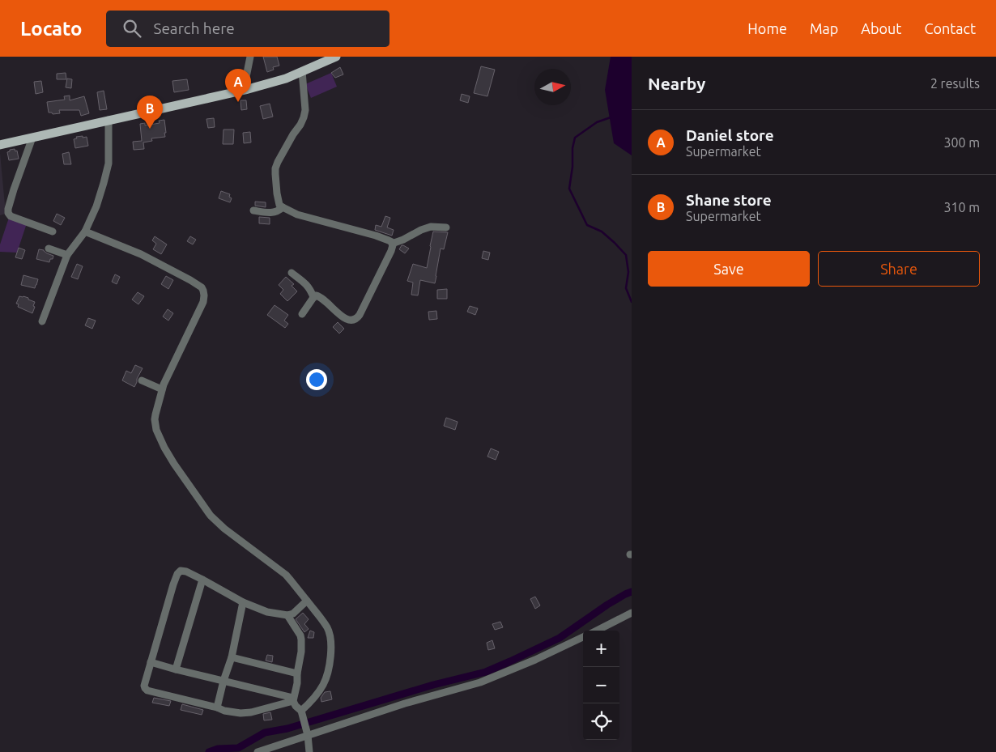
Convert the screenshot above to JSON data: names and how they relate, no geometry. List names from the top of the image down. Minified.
{"north":"right","page":{"header":"Locato","search":"Search here","nav":["Home","Map","About","Contact"],"heading":["Nearby","2 results"],"pins":["A","B"],"list":[{"mark":"A","name":"Daniel store","note":"Supermarket","value":"300 m"},{"mark":"B","name":"Shane store","note":"Supermarket","value":"310 m"}],"buttons":["Save","Share"],"map_buttons":["+","−"]}}
